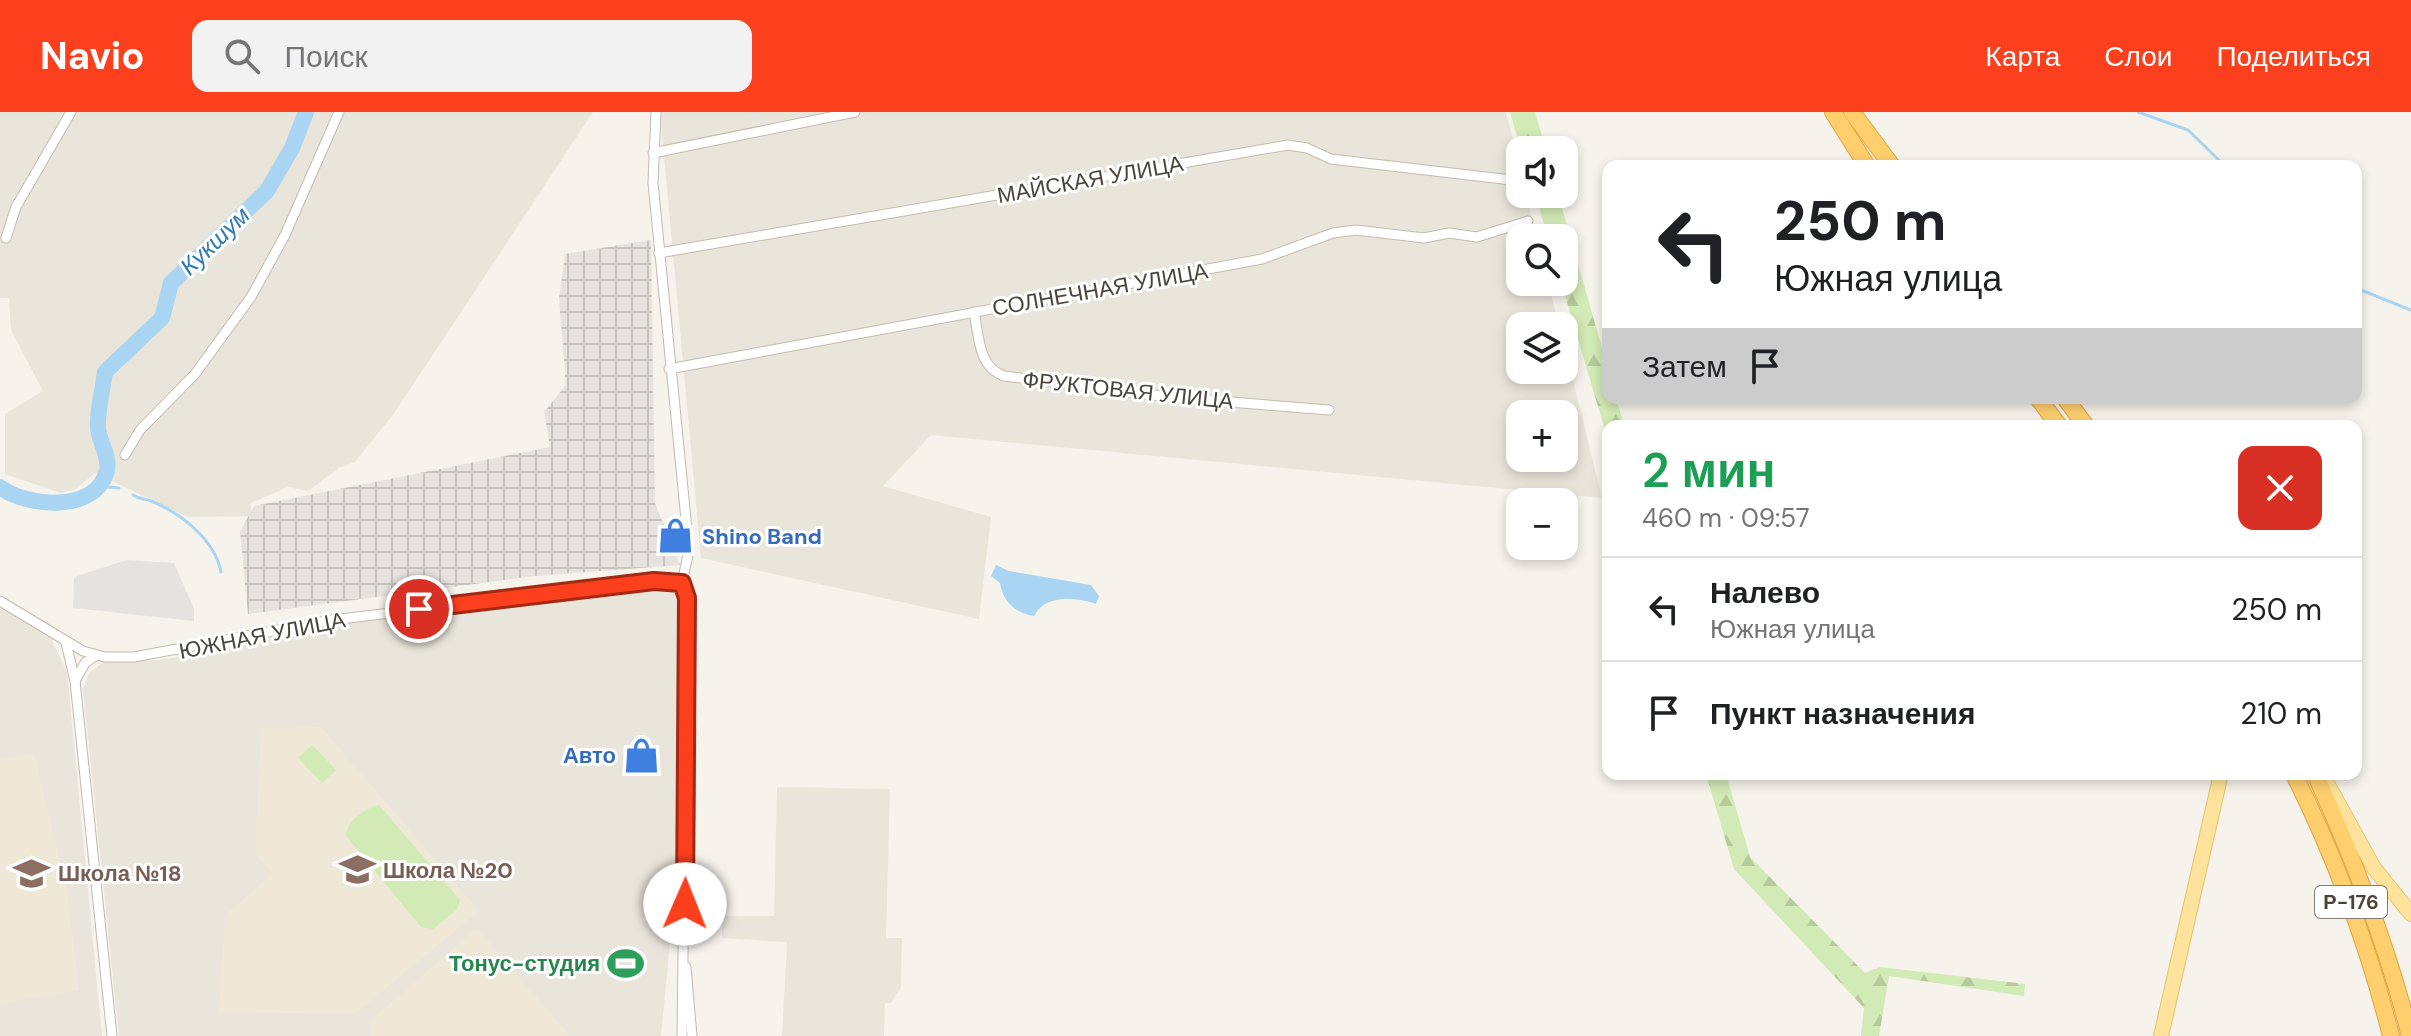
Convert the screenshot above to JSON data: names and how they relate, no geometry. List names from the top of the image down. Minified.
{"streets":{"highway":["Р-176"],"street":["МАЙСКАЯ УЛИЦА","СОЛНЕЧНАЯ УЛИЦА","ФРУКТОВАЯ УЛИЦА","ЮЖНАЯ УЛИЦА"]},"crossings":[["СОЛНЕЧНАЯ УЛИЦА","ФРУКТОВАЯ УЛИЦА"]],"water":["Кукшум"],"places":{"shop":["Shino Band","Авто"],"school or university":["Школа №20","Школа №18"],"sports":["Тонус-студия"]},"page":{"header":"Navio","search":"Поиск","nav":["Карта","Слои","Поделиться"],"map_buttons":["+","−"],"turn":["250 m","Южная улица"],"then":"Затем","heading":["2 мин","460 m · 09:57"],"list":[{"name":"Налево","note":"Южная улица","value":"250 m"},{"name":"Пункт назначения","value":"210 m"}]}}
